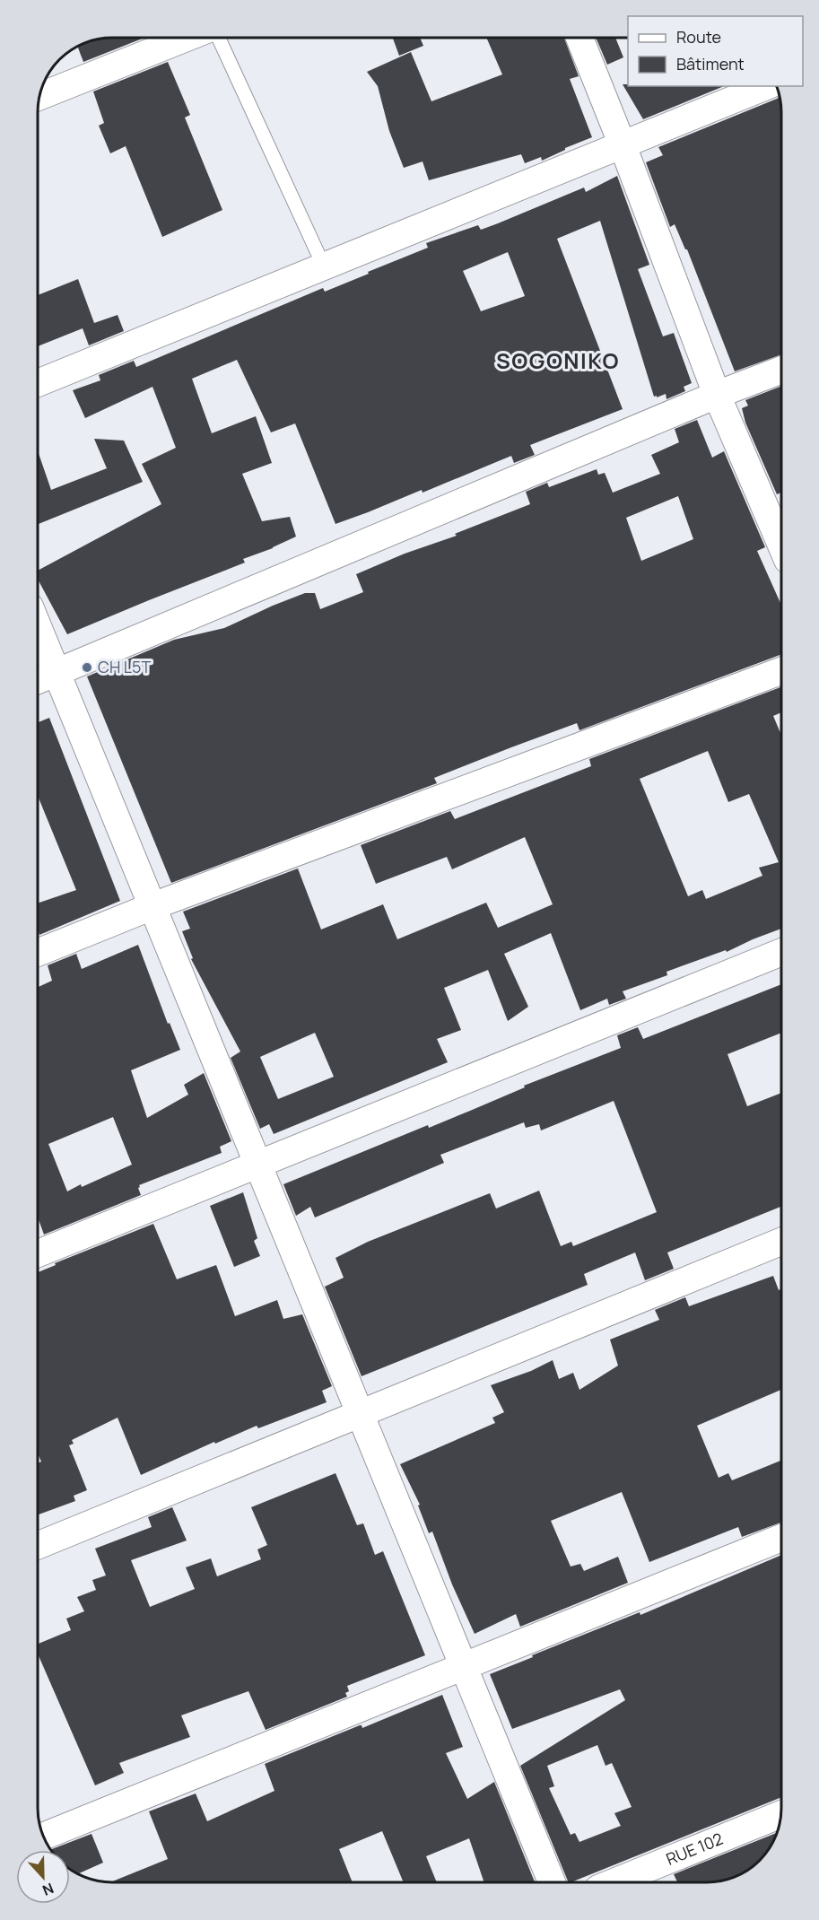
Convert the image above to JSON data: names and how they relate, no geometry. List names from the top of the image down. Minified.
{"streets":{"street":["RUE 102"]},"districts":["SOGONIKO"],"places":["CH L5T"],"legend":["Route","Bâtiment"],"north":"bottom"}
